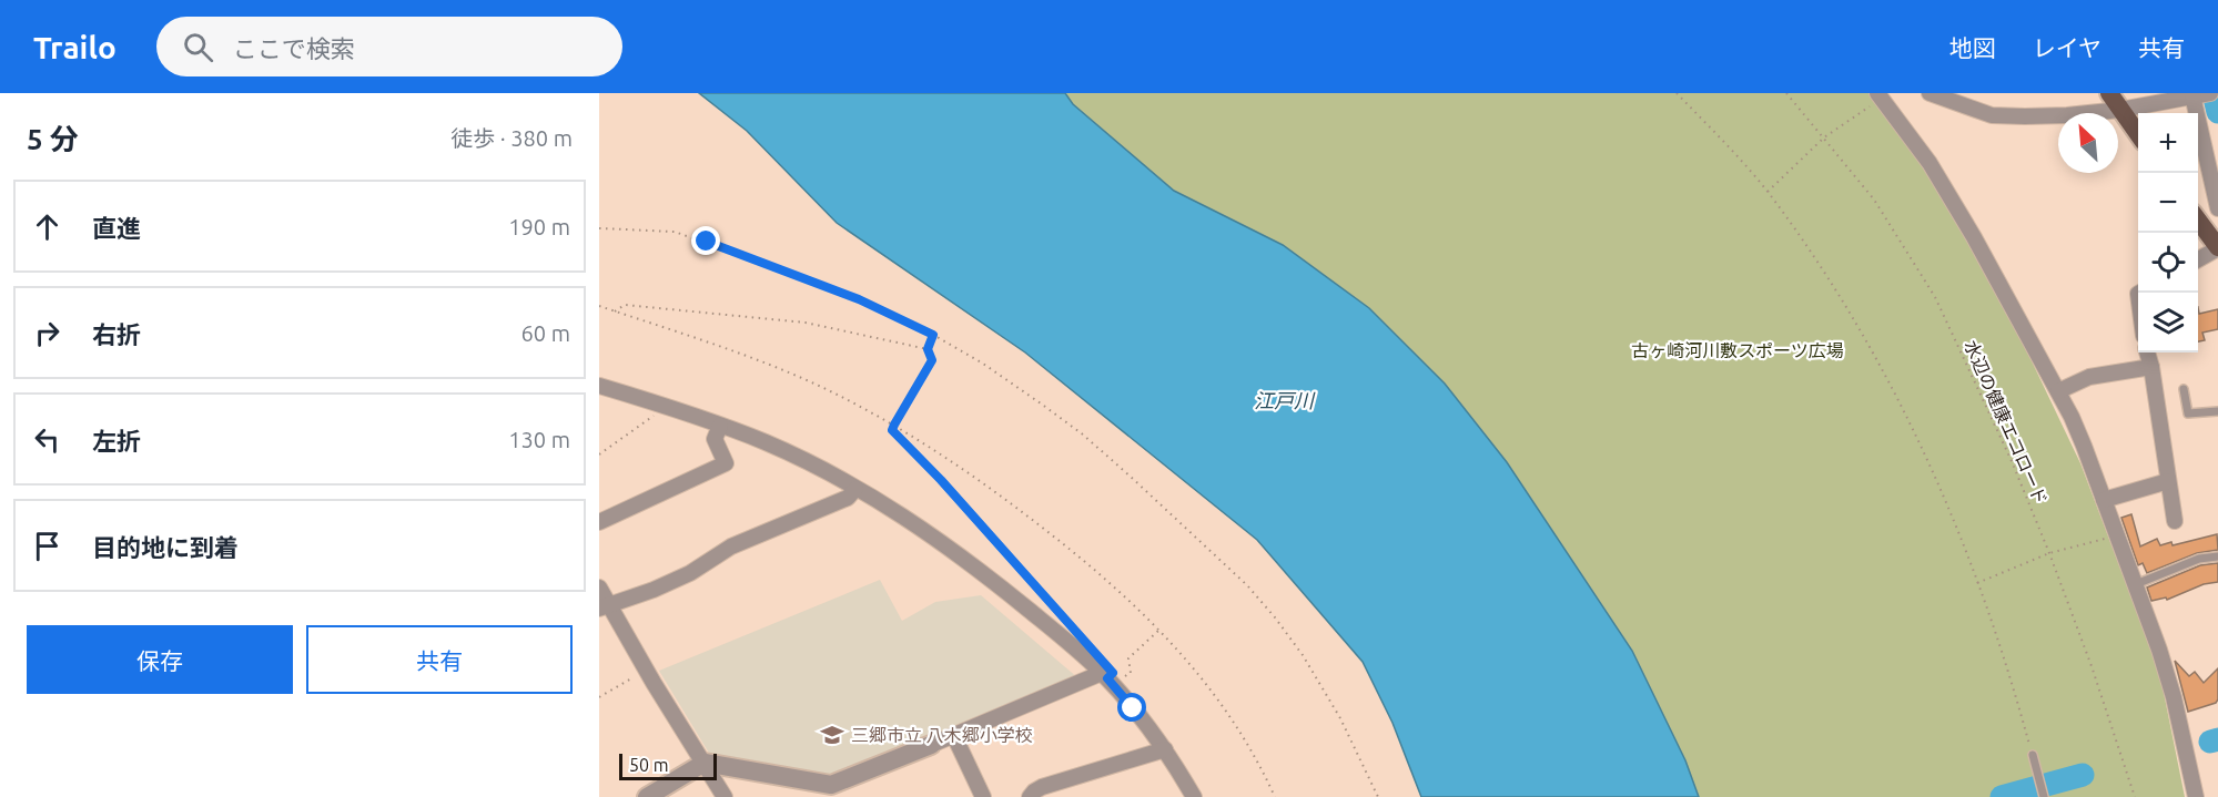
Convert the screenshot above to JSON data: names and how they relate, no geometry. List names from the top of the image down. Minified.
{"streets":{"path":["水辺の健康エコロード"]},"water":["江戸川"],"parks":["古ヶ崎河川敷スポーツ広場"],"places":{"school or university":["三郷市立 八木郷小学校"]},"scale_bar":"50 m","north":"top left","page":{"header":"Trailo","search":"ここで検索","nav":["地図","レイヤ","共有"],"heading":["5 分","徒歩 · 380 m"],"map_buttons":["+","−"],"list":[["直進","190 m"],["右折","60 m"],["左折","130 m"],"目的地に到着"],"buttons":["保存","共有"],"scale":"50 m"}}
